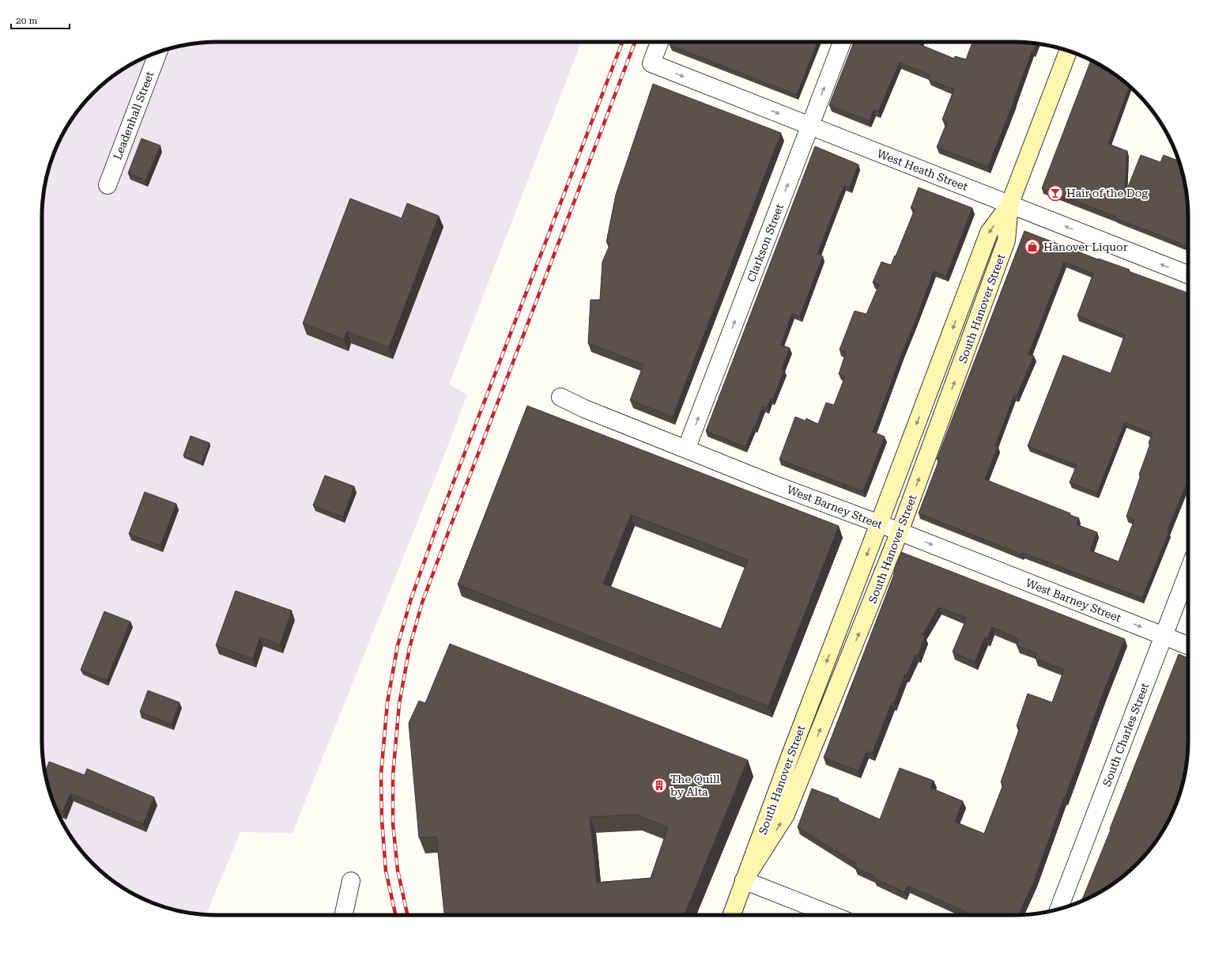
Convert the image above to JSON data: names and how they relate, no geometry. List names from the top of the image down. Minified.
{"streets":{"main road":["South Hanover Street"],"street":["Leadenhall Street","West Heath Street","Clarkson Street","West Barney Street","South Charles Street"]},"crossings":[["West Heath Street","Clarkson Street"],["West Heath Street","South Hanover Street"],["Clarkson Street","West Barney Street"],["South Hanover Street","West Barney Street"],["West Barney Street","South Charles Street"]],"one_way":["Clarkson Street","West Barney Street"],"places":{"bar":["Hair of the Dog"],"shop":["Hanover Liquor"],"building":["The Quill by Alta"]},"scale_bar":"20 m"}
